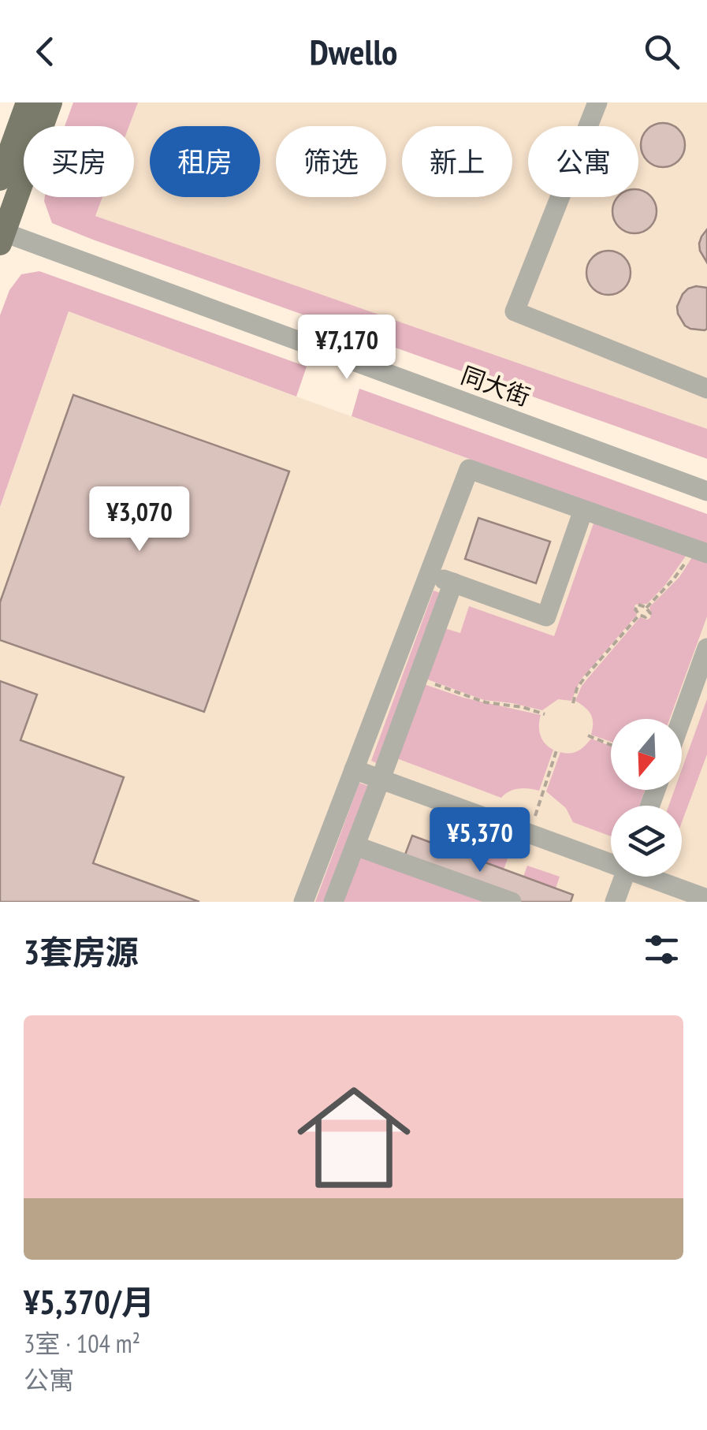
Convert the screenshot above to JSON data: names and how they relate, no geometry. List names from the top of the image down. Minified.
{"streets":{"street":["同大街"]},"north":"bottom","page":{"header":"Dwello","chip":["买房","租房","筛选","新上","公寓"],"price":["¥7,170","¥3,070","¥5,370"],"heading":"3套房源","list":[{"name":"¥5,370/月","note":"3室 · 104 m² · 公寓"}]}}
